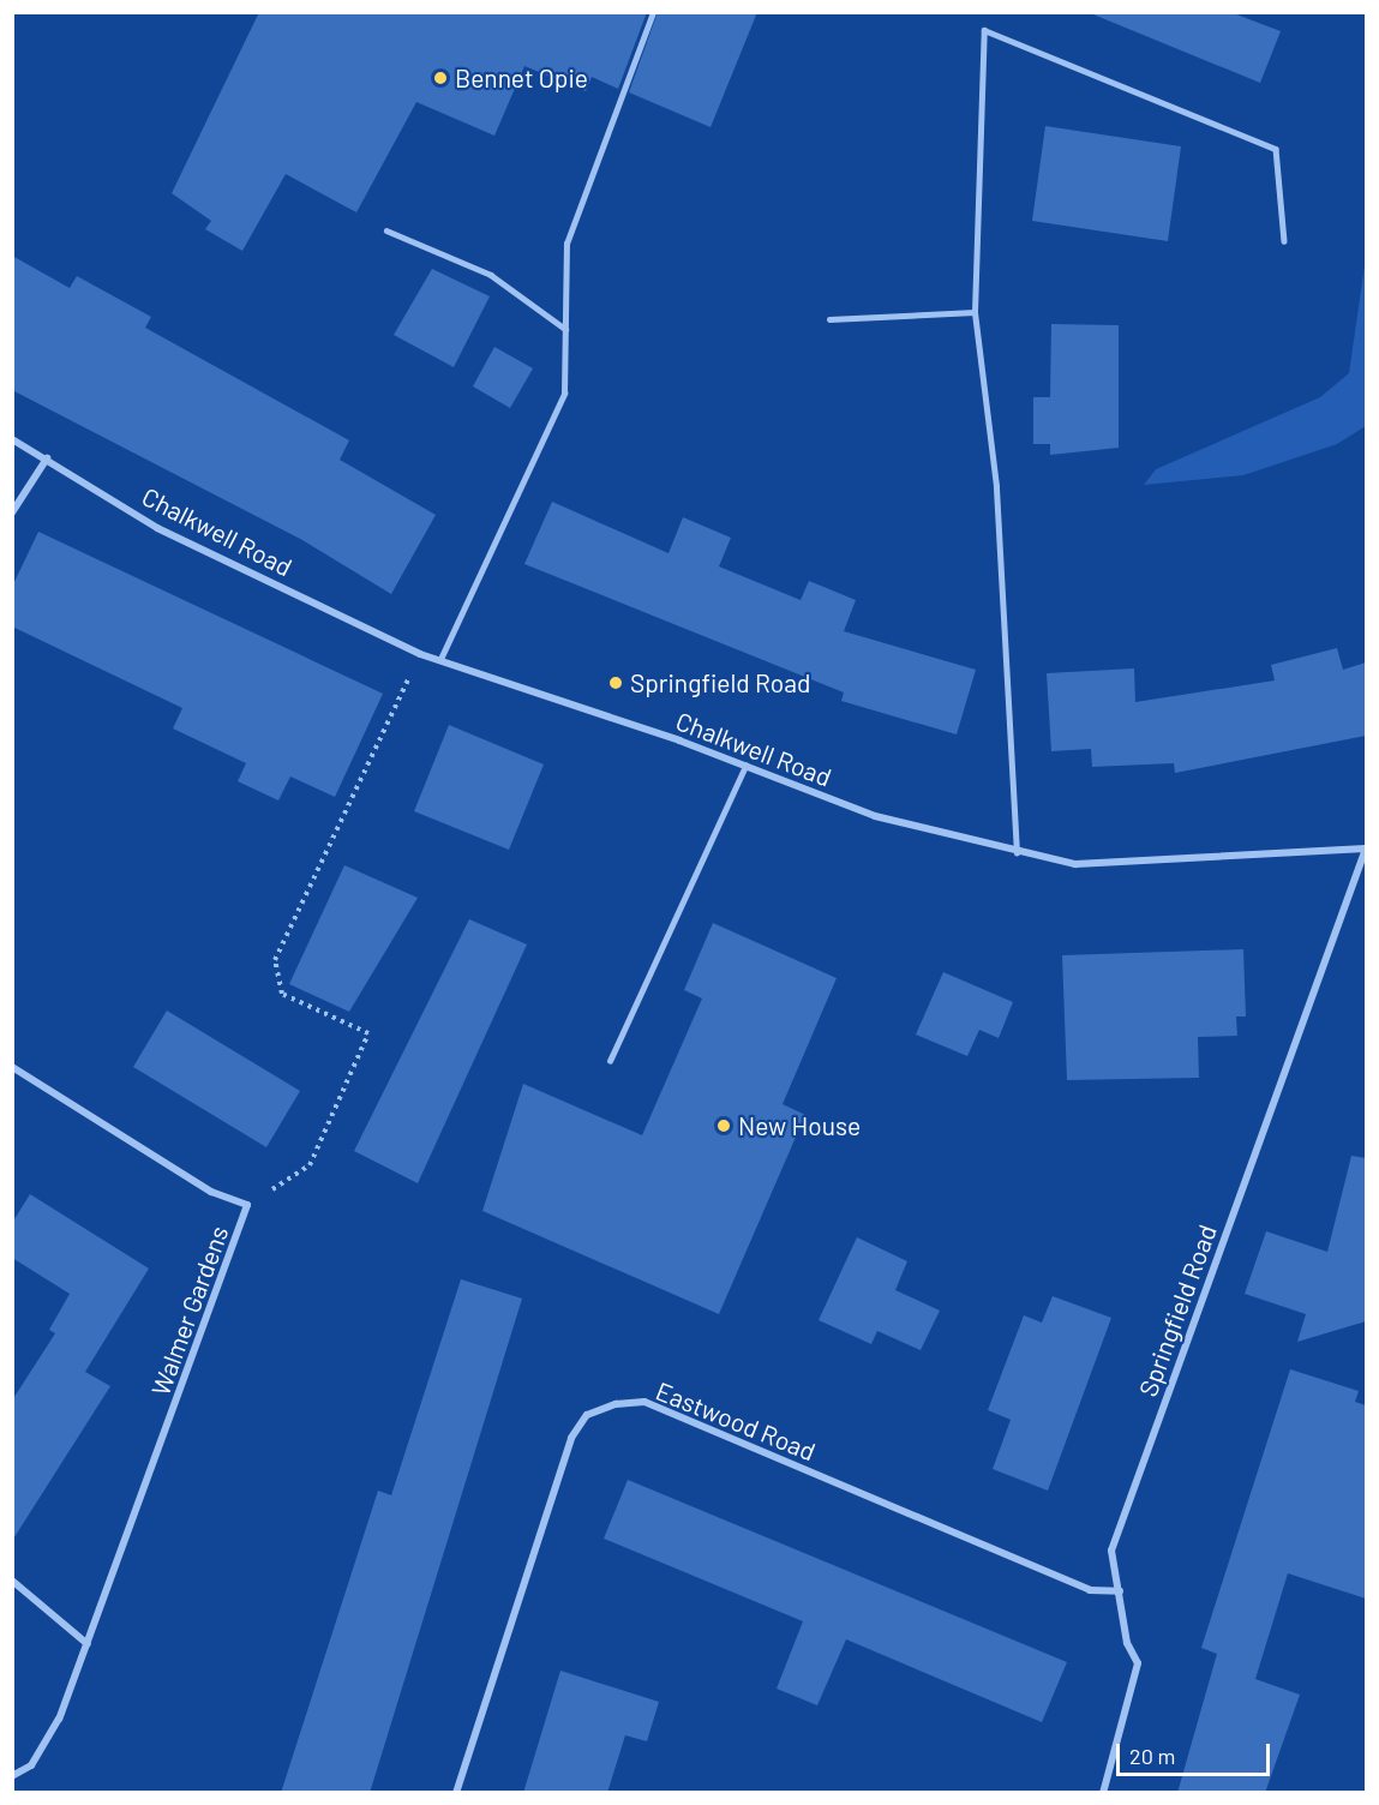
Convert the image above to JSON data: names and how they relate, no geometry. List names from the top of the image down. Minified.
{"streets":{"street":["Chalkwell Road","Walmer Gardens","Springfield Road","Eastwood Road"]},"crossings":[["Chalkwell Road","Springfield Road"],["Springfield Road","Eastwood Road"]],"places":["Bennet Opie","Springfield Road","New House"],"scale_bar":"20 m"}
